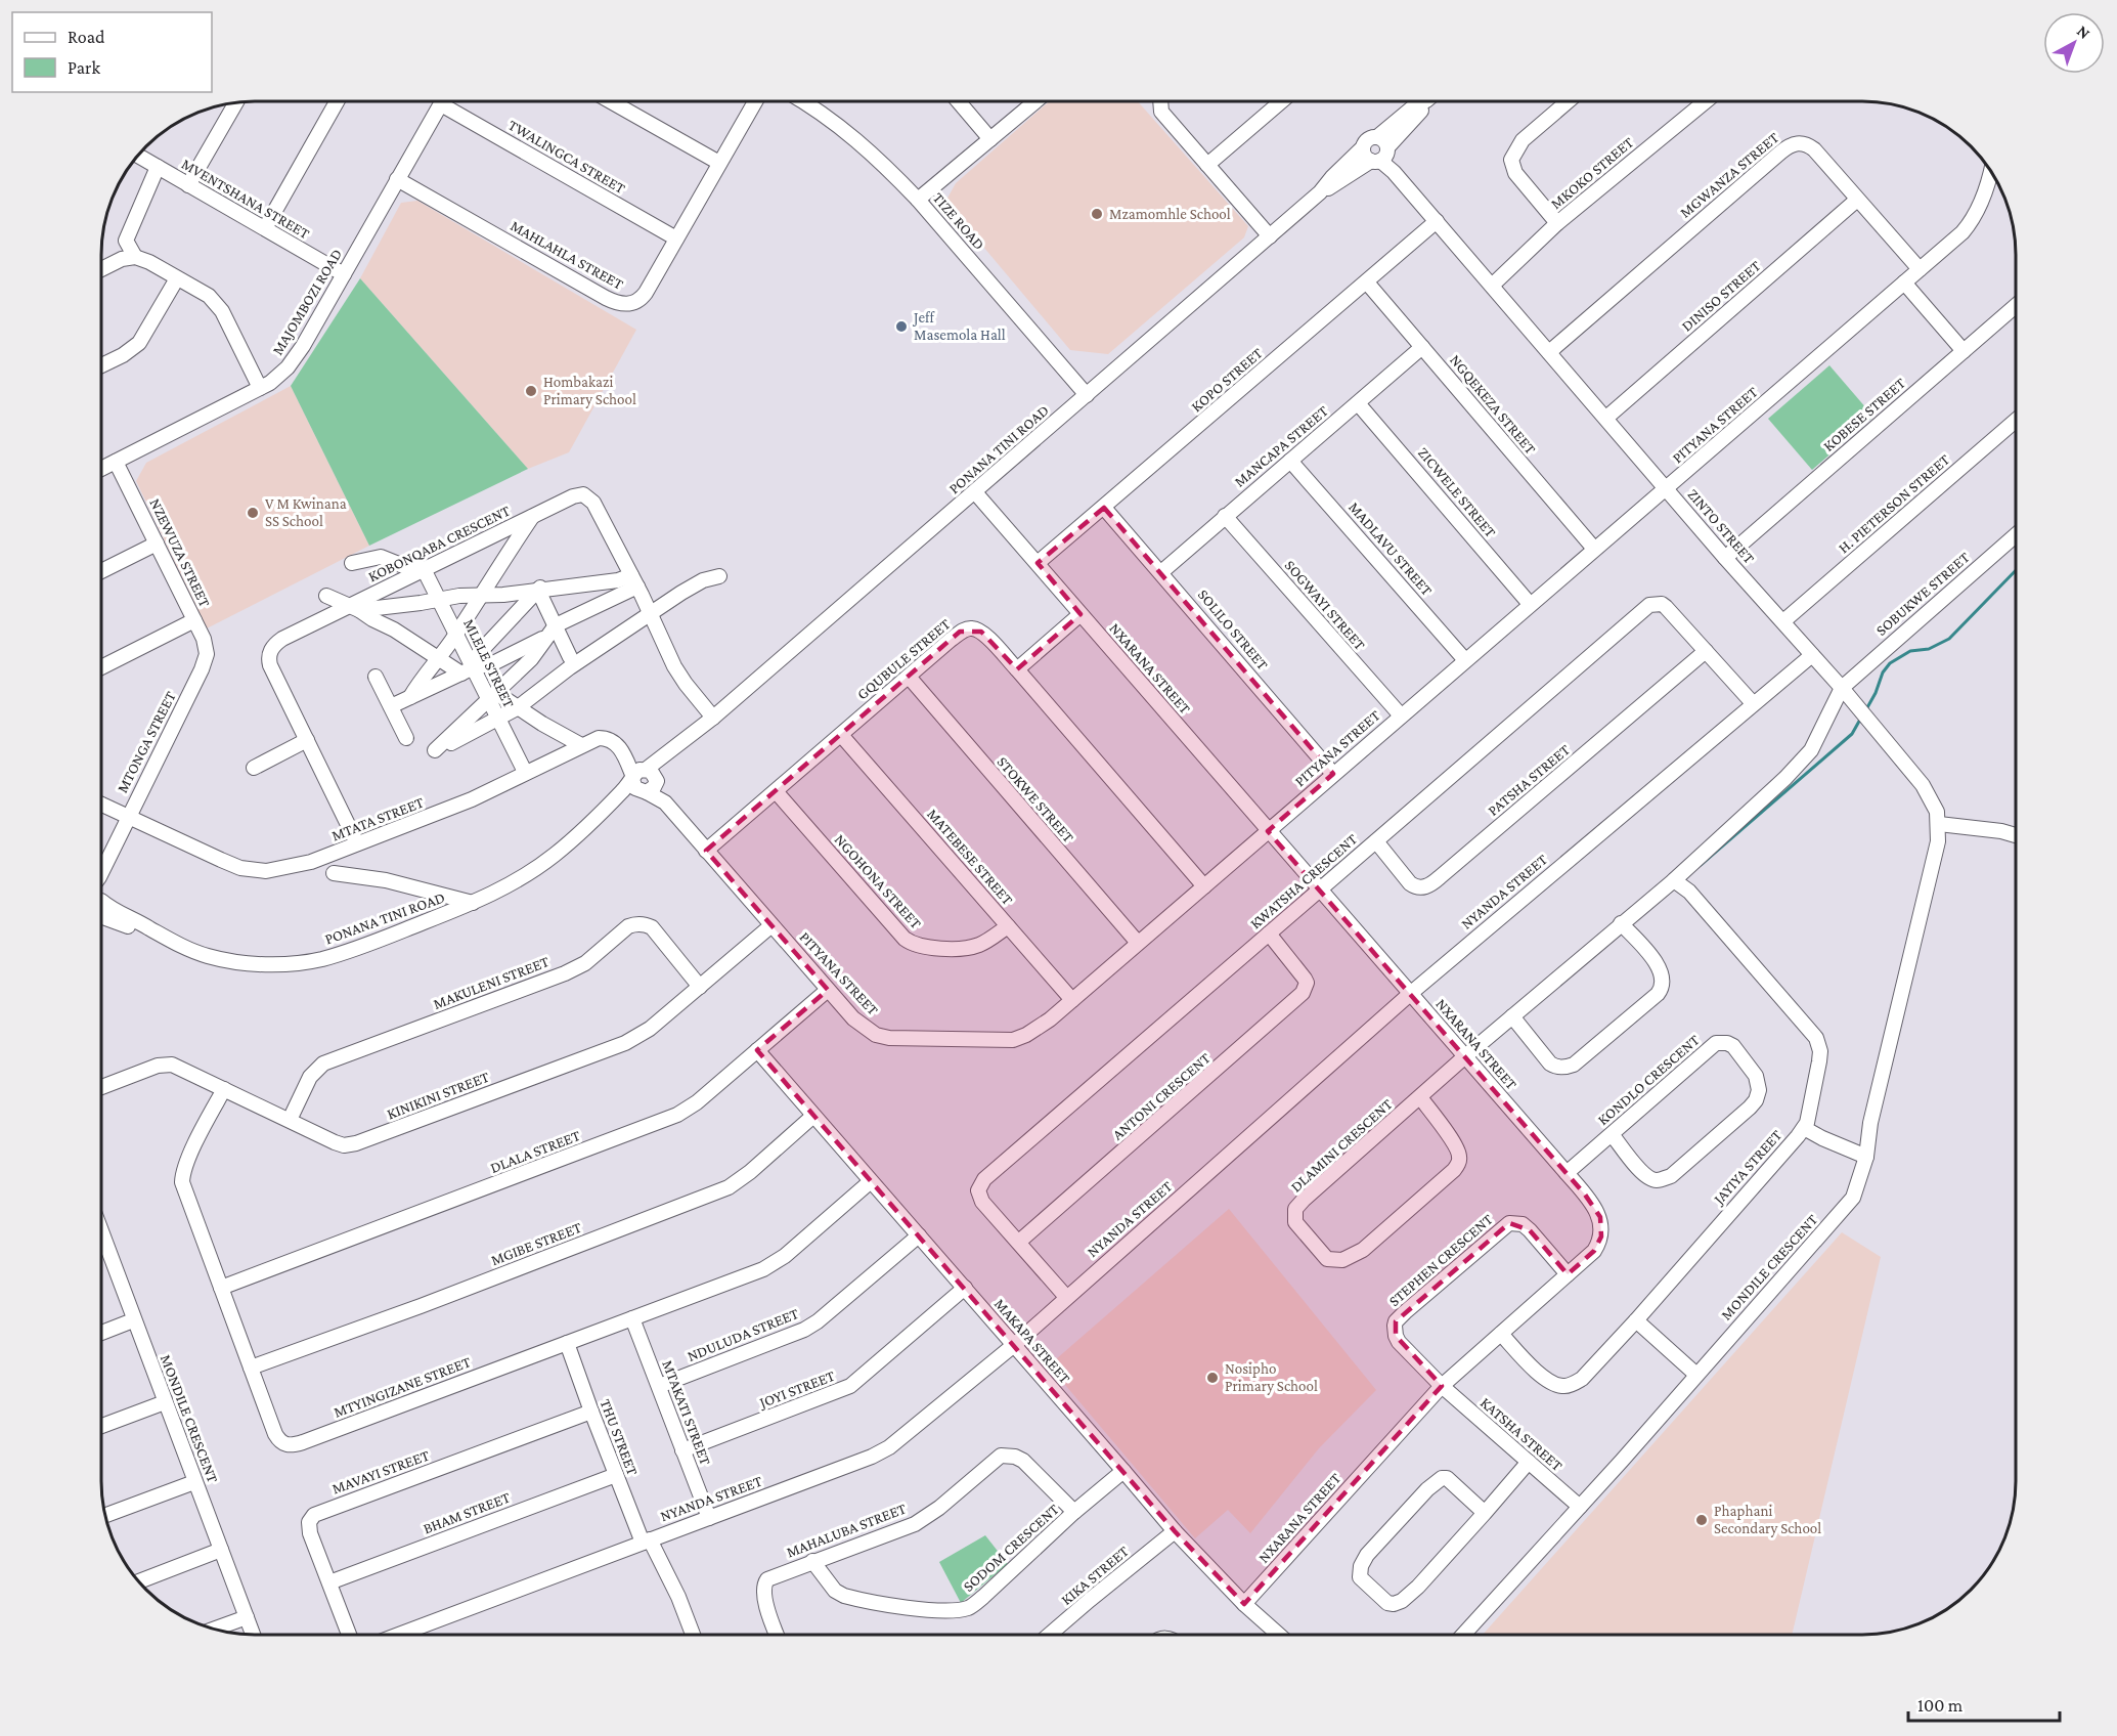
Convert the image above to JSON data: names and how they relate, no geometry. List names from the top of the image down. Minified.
{"streets":{"street":["TWALINGCA STREET","MKOKO STREET","MGWANZA STREET","MVENTSHANA STREET","TIZE ROAD","MAHLAHLA STREET","DINISO STREET","MAJOMBOZI ROAD","KOPO STREET","NGQEKEZA STREET","KOBESE STREET","PITYANA STREET","MANCAPA STREET","PONANA TINI ROAD","ZICWELE STREET","H. PIETERSON STREET","ZINTO STREET","KOBONQABA CRESCENT","MADLAVU STREET","NZEWUZA STREET","SOBUKWE STREET","SOGWAYI STREET","SOLILO STREET","GQUBULE STREET","MLELE STREET","NXARANA STREET","MTONGA STREET","PATSHA STREET","STOKWE STREET","MTATA STREET","MATEBESE STREET","NGOHONA STREET","KWATSHA CRESCENT","NYANDA STREET","MAKULENI STREET","KONDLO CRESCENT","KINIKINI STREET","ANTONI CRESCENT","DLAMINI CRESCENT","DLALA STREET","JAYIYA STREET","MGIBE STREET","STEPHEN CRESCENT","MONDILE CRESCENT","NDULUDA STREET","MAKAPA STREET","MTYINGIZANE STREET","JOYI STREET","MTAKATI STREET","KATSHA STREET","THU STREET","MAVAYI STREET","BHAM STREET","MAHALUBA STREET","SODOM CRESCENT","KIKA STREET"]},"crossings":[["TWALINGCA STREET","MAHLAHLA STREET"],["TWALINGCA STREET","MAJOMBOZI ROAD"],["MKOKO STREET","ZINTO STREET"],["MGWANZA STREET","DINISO STREET"],["MGWANZA STREET","PITYANA STREET"],["MGWANZA STREET","ZINTO STREET"],["MVENTSHANA STREET","MAJOMBOZI ROAD"],["TIZE ROAD","PONANA TINI ROAD"],["MAHLAHLA STREET","MAJOMBOZI ROAD"],["DINISO STREET","ZINTO STREET"],["MAJOMBOZI ROAD","NZEWUZA STREET"],["KOPO STREET","NGQEKEZA STREET"],["KOPO STREET","ZINTO STREET"],["KOPO STREET","SOLILO STREET"],["KOPO STREET","NXARANA STREET"],["NGQEKEZA STREET","PITYANA STREET"],["NGQEKEZA STREET","MANCAPA STREET"],["KOBESE STREET","ZINTO STREET"],["PITYANA STREET","PONANA TINI ROAD"],["PITYANA STREET","ZICWELE STREET"],["PITYANA STREET","ZINTO STREET"],["PITYANA STREET","MADLAVU STREET"],["PITYANA STREET","SOGWAYI STREET"],["PITYANA STREET","SOLILO STREET"],["PITYANA STREET","GQUBULE STREET"],["PITYANA STREET","NXARANA STREET"],["PITYANA STREET","STOKWE STREET"],["PITYANA STREET","MATEBESE STREET"],["PITYANA STREET","KINIKINI STREET"],["PITYANA STREET","DLALA STREET"],["MANCAPA STREET","ZICWELE STREET"],["MANCAPA STREET","MADLAVU STREET"],["MANCAPA STREET","SOGWAYI STREET"],["MANCAPA STREET","SOLILO STREET"],["PONANA TINI ROAD","ZINTO STREET"],["PONANA TINI ROAD","KOBONQABA CRESCENT"],["PONANA TINI ROAD","NXARANA STREET"],["PONANA TINI ROAD","MTATA STREET"],["H. PIETERSON STREET","ZINTO STREET"],["ZINTO STREET","SOBUKWE STREET"],["ZINTO STREET","NYANDA STREET"],["ZINTO STREET","MONDILE CRESCENT"],["KOBONQABA CRESCENT","MLELE STREET"],["KOBONQABA CRESCENT","MTATA STREET"],["NZEWUZA STREET","MTONGA STREET"],["GQUBULE STREET","STOKWE STREET"],["GQUBULE STREET","MATEBESE STREET"],["GQUBULE STREET","NGOHONA STREET"],["MLELE STREET","MTATA STREET"],["NXARANA STREET","KWATSHA CRESCENT"],["NXARANA STREET","NYANDA STREET"],["NXARANA STREET","KONDLO CRESCENT"],["NXARANA STREET","DLAMINI CRESCENT"],["NXARANA STREET","JAYIYA STREET"],["NXARANA STREET","STEPHEN CRESCENT"],["NXARANA STREET","MAKAPA STREET"],["NXARANA STREET","KATSHA STREET"],["MTONGA STREET","MTATA STREET"],["PATSHA STREET","KWATSHA CRESCENT"],["MATEBESE STREET","NGOHONA STREET"],["KWATSHA CRESCENT","NYANDA STREET"],["KWATSHA CRESCENT","ANTONI CRESCENT"],["NYANDA STREET","MAKAPA STREET"],["NYANDA STREET","MTAKATI STREET"],["NYANDA STREET","THU STREET"],["MAKULENI STREET","KINIKINI STREET"],["KINIKINI STREET","MTYINGIZANE STREET"],["DLALA STREET","MAKAPA STREET"],["DLALA STREET","MTYINGIZANE STREET"],["MGIBE STREET","MAKAPA STREET"],["MGIBE STREET","MTYINGIZANE STREET"],["STEPHEN CRESCENT","KATSHA STREET"],["MONDILE CRESCENT","KATSHA STREET"],["NDULUDA STREET","MAKAPA STREET"],["NDULUDA STREET","MTAKATI STREET"],["MAKAPA STREET","MTYINGIZANE STREET"],["MAKAPA STREET","JOYI STREET"],["MAKAPA STREET","SODOM CRESCENT"],["MAKAPA STREET","KIKA STREET"],["MTYINGIZANE STREET","MTAKATI STREET"],["MTYINGIZANE STREET","THU STREET"],["JOYI STREET","MTAKATI STREET"],["THU STREET","MAVAYI STREET"],["THU STREET","BHAM STREET"],["MAVAYI STREET","BHAM STREET"],["MAHALUBA STREET","SODOM CRESCENT"]],"places":["Mzamomhle School","Jeff Masemola Hall","Hombakazi Primary School","V M Kwinana SS School","Nosipho Primary School","Phaphani Secondary School"],"legend":["Road","Park"],"scale_bar":"100 m","north":"top right"}
